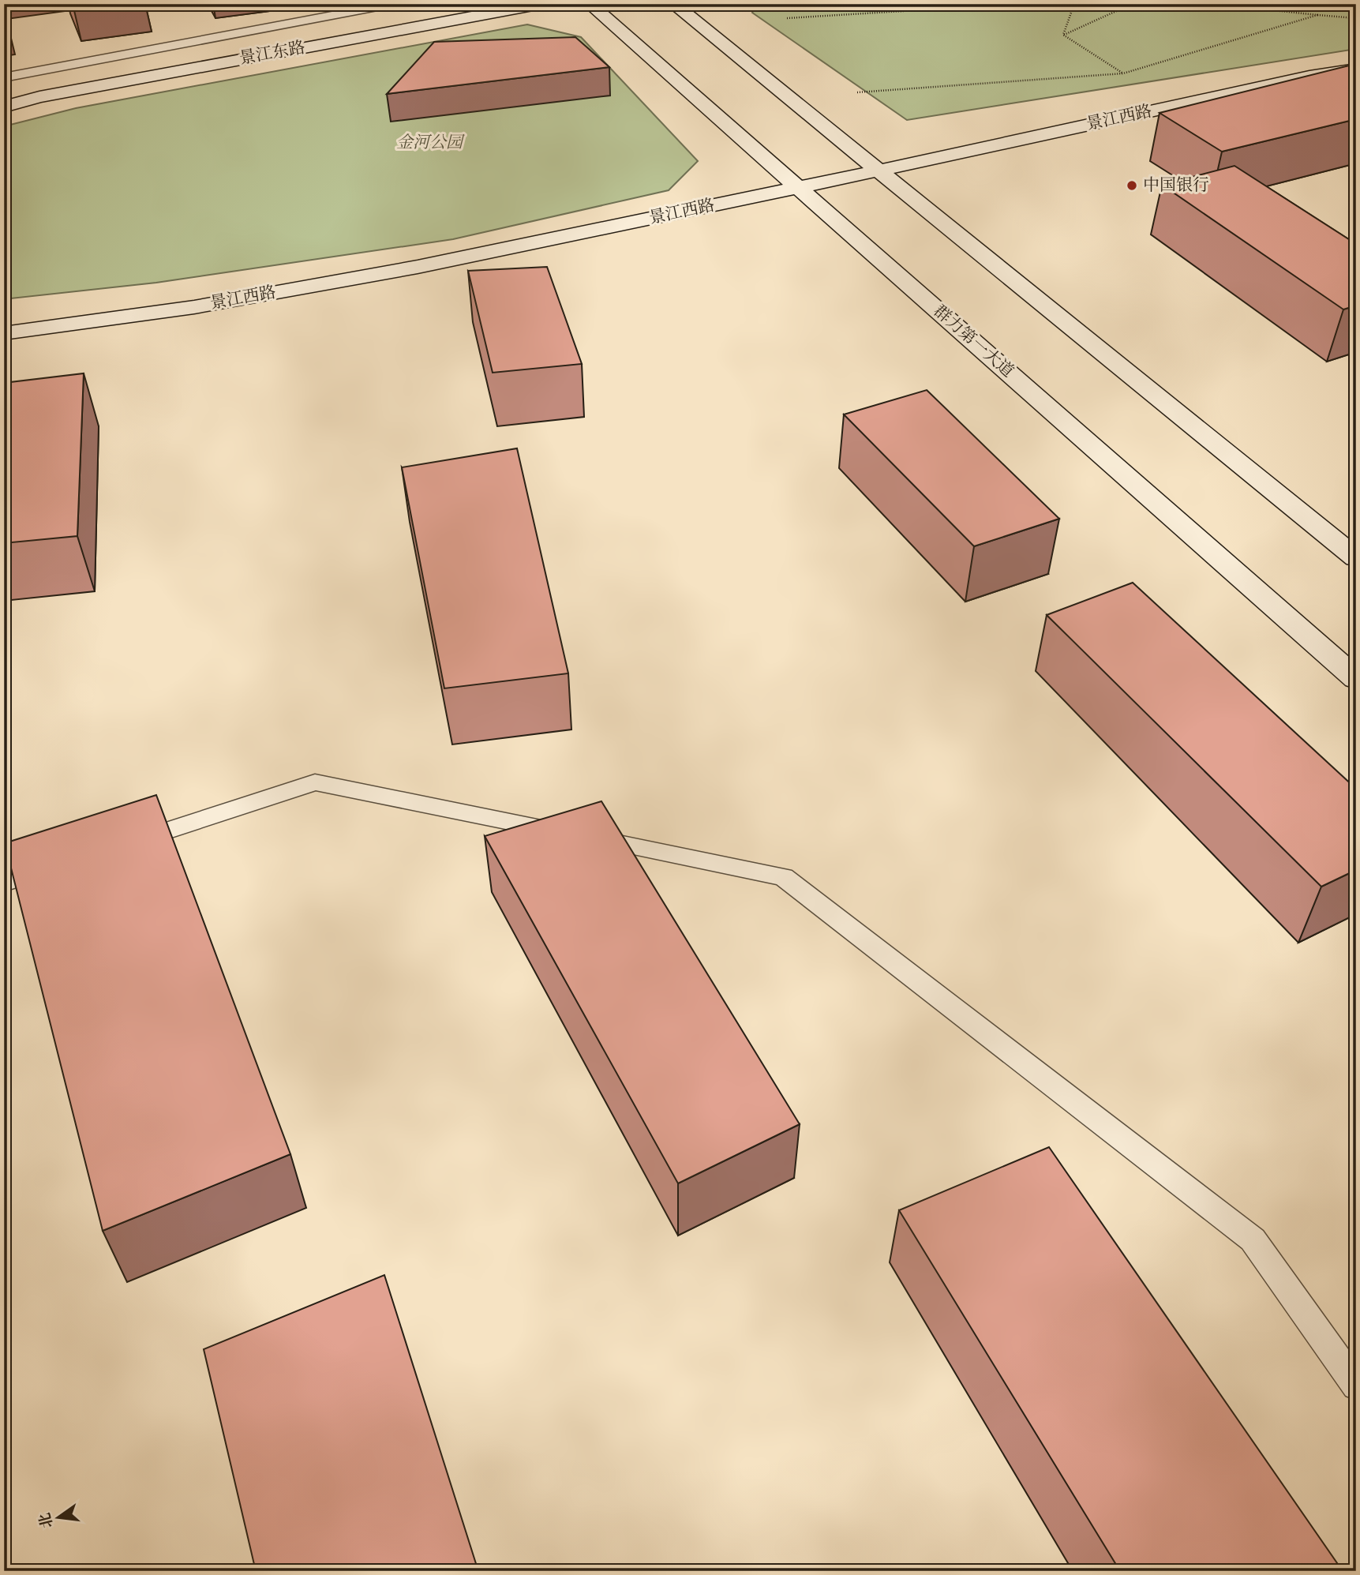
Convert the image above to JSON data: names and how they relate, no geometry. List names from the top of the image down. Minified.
{"streets":{"main road":["景江东路","景江西路","群力第一大道"]},"crossings":[["景江西路","群力第一大道"]],"parks":["金河公园"],"places":["中国银行"],"north":"left"}
